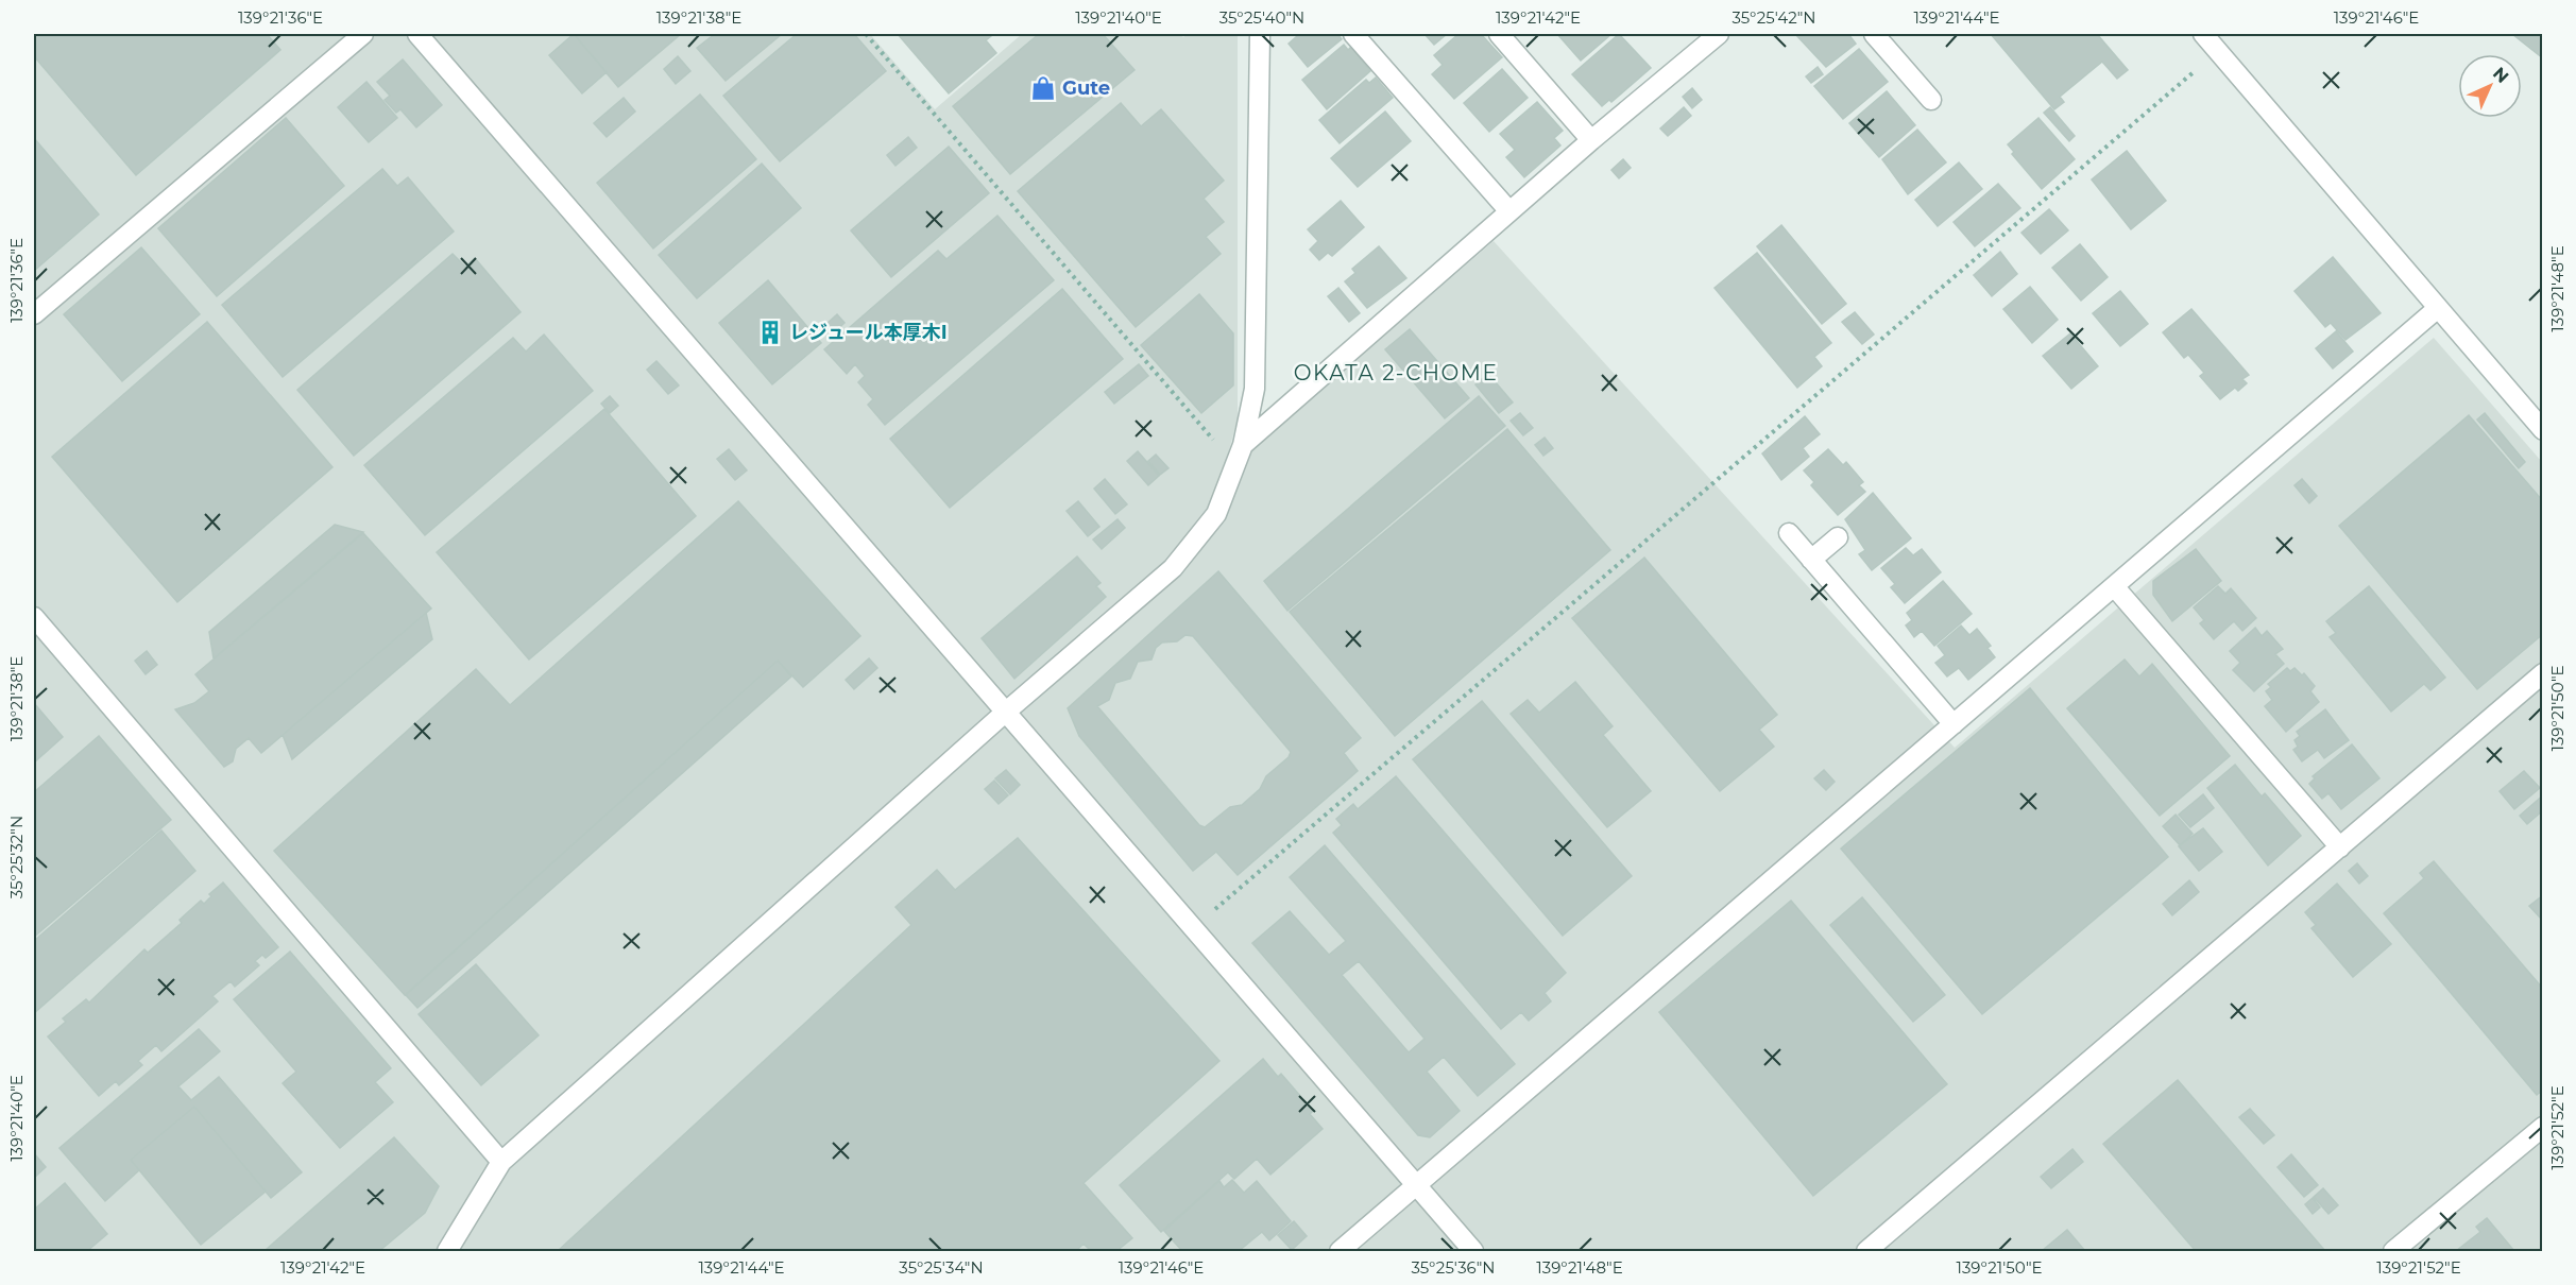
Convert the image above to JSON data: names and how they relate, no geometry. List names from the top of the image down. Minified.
{"districts":["OKATA 2-CHOME"],"places":{"shop":["Gute"],"building":["レジュール本厚木I"]},"north":"top right","coordinates":["139°21'36\"E","139°21'38\"E","139°21'40\"E","35°25'40\"N","139°21'42\"E","35°25'42\"N","139°21'44\"E","139°21'46\"E","139°21'48\"E","139°21'50\"E","35°25'32\"N","139°21'52\"E","35°25'34\"N","35°25'36\"N"]}
